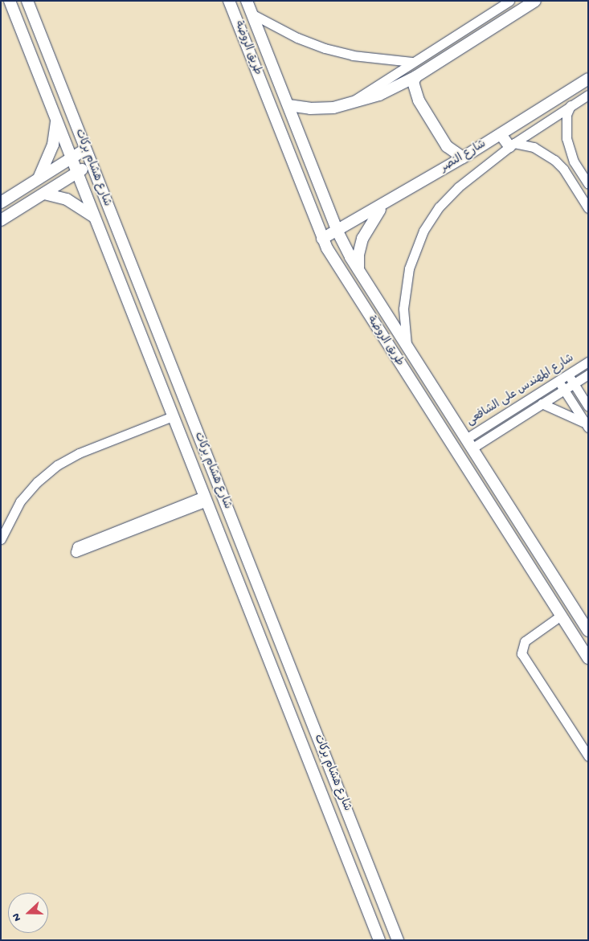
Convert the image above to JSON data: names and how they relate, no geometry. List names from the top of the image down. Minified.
{"streets":{"street":["طريق الروضة","شارع النصر","شارع هشام بركات","شارع المهندس على الشافعى"]},"crossings":[["طريق الروضة","شارع النصر"],["طريق الروضة","شارع المهندس على الشافعى"]],"north":"left"}
